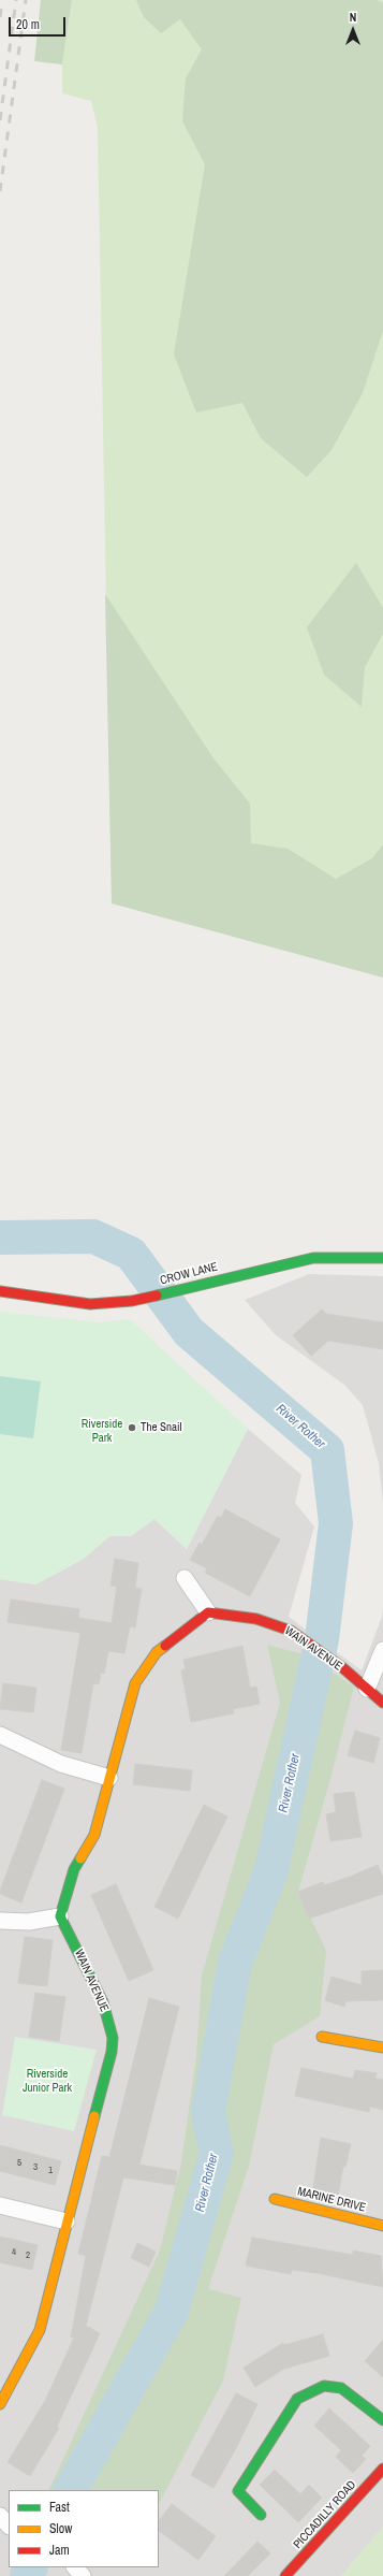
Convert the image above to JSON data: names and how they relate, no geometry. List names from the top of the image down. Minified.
{"streets":{"street":["CROW LANE","WAIN AVENUE","MARINE DRIVE","PICCADILLY ROAD"]},"water":["River Rother"],"parks":["Riverside Park","Riverside Junior Park"],"places":["The Snail"],"house_numbers":["5","3","1","4","2"],"legend":["Fast","Slow","Jam"],"scale_bar":"20 m","north":"top"}
